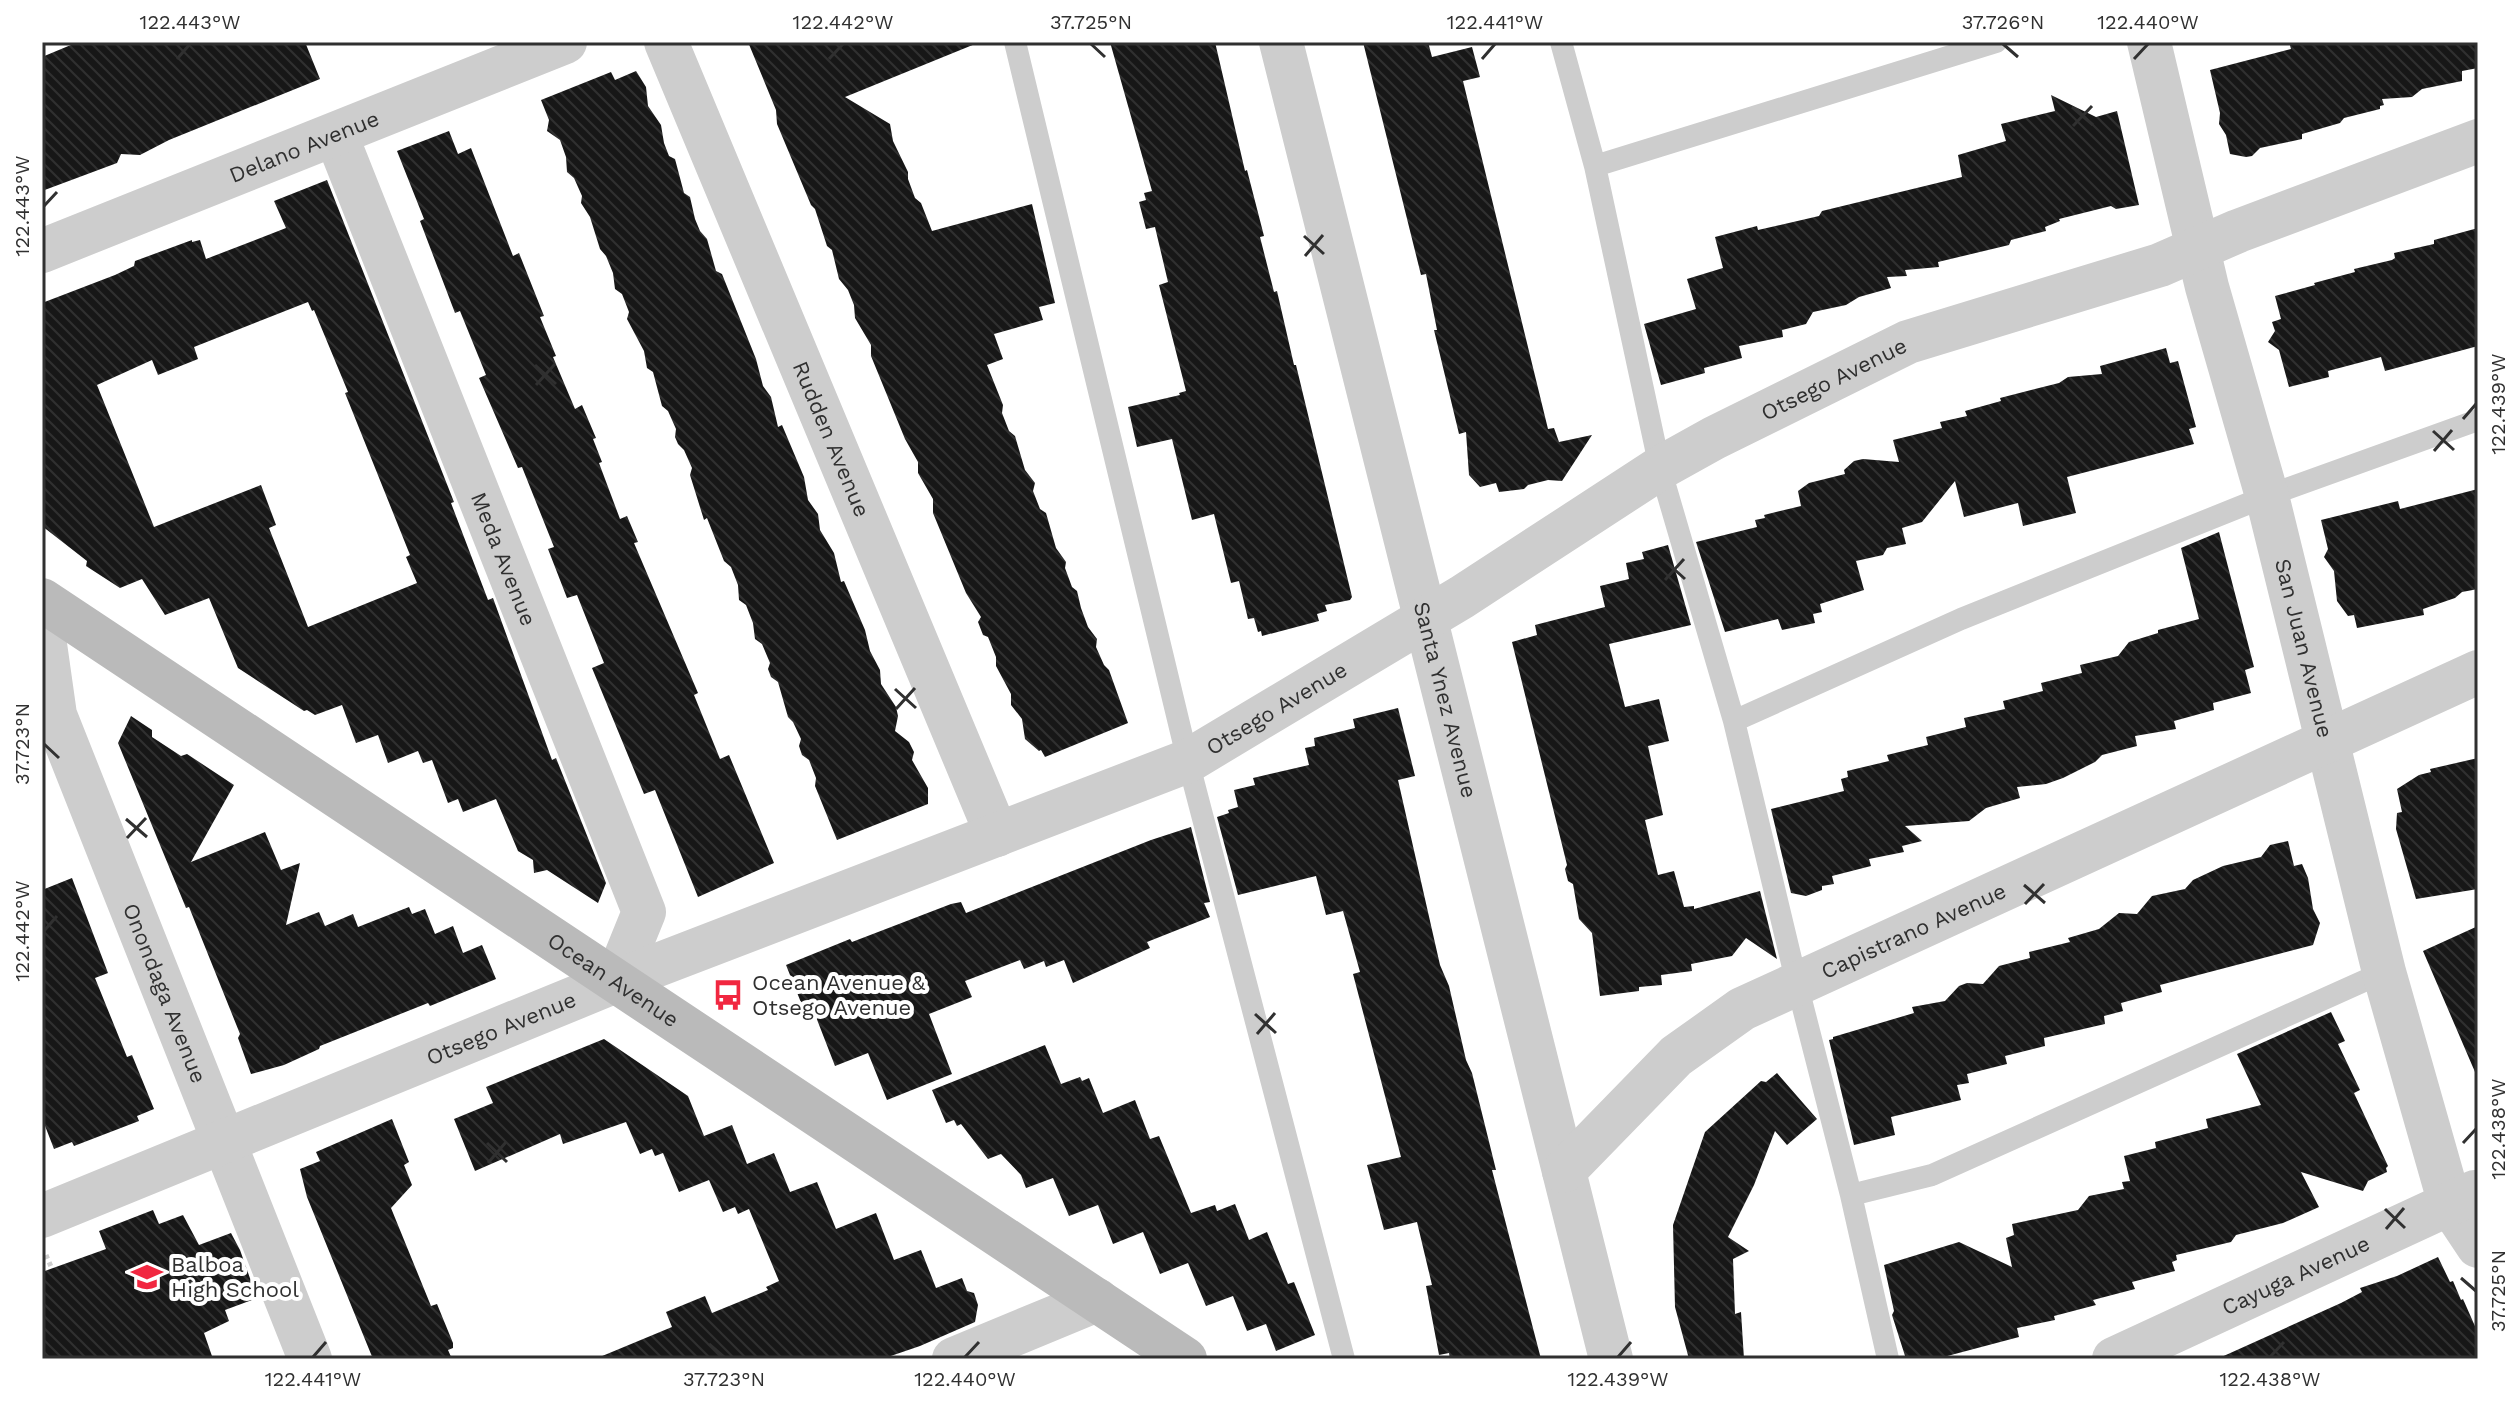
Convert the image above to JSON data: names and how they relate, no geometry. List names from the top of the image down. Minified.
{"streets":{"main road":["Ocean Avenue"],"street":["Delano Avenue","Otsego Avenue","Rudden Avenue","Meda Avenue","San Juan Avenue","Santa Ynez Avenue","Capistrano Avenue","Onondaga Avenue","Cayuga Avenue"]},"crossings":[["Delano Avenue","Meda Avenue"],["Otsego Avenue","Rudden Avenue"],["Otsego Avenue","Meda Avenue"],["Otsego Avenue","San Juan Avenue"],["Otsego Avenue","Santa Ynez Avenue"],["Otsego Avenue","Ocean Avenue"],["Otsego Avenue","Onondaga Avenue"],["Meda Avenue","Ocean Avenue"],["San Juan Avenue","Capistrano Avenue"],["San Juan Avenue","Cayuga Avenue"],["Santa Ynez Avenue","Capistrano Avenue"]],"places":{"bus stop":["Ocean Avenue & Otsego Avenue"],"school or university":["Balboa High School"]},"coordinates":["122.443°W","122.442°W","37.725°N","122.441°W","37.726°N","122.440°W","122.439°W","37.723°N","122.438°W"]}
